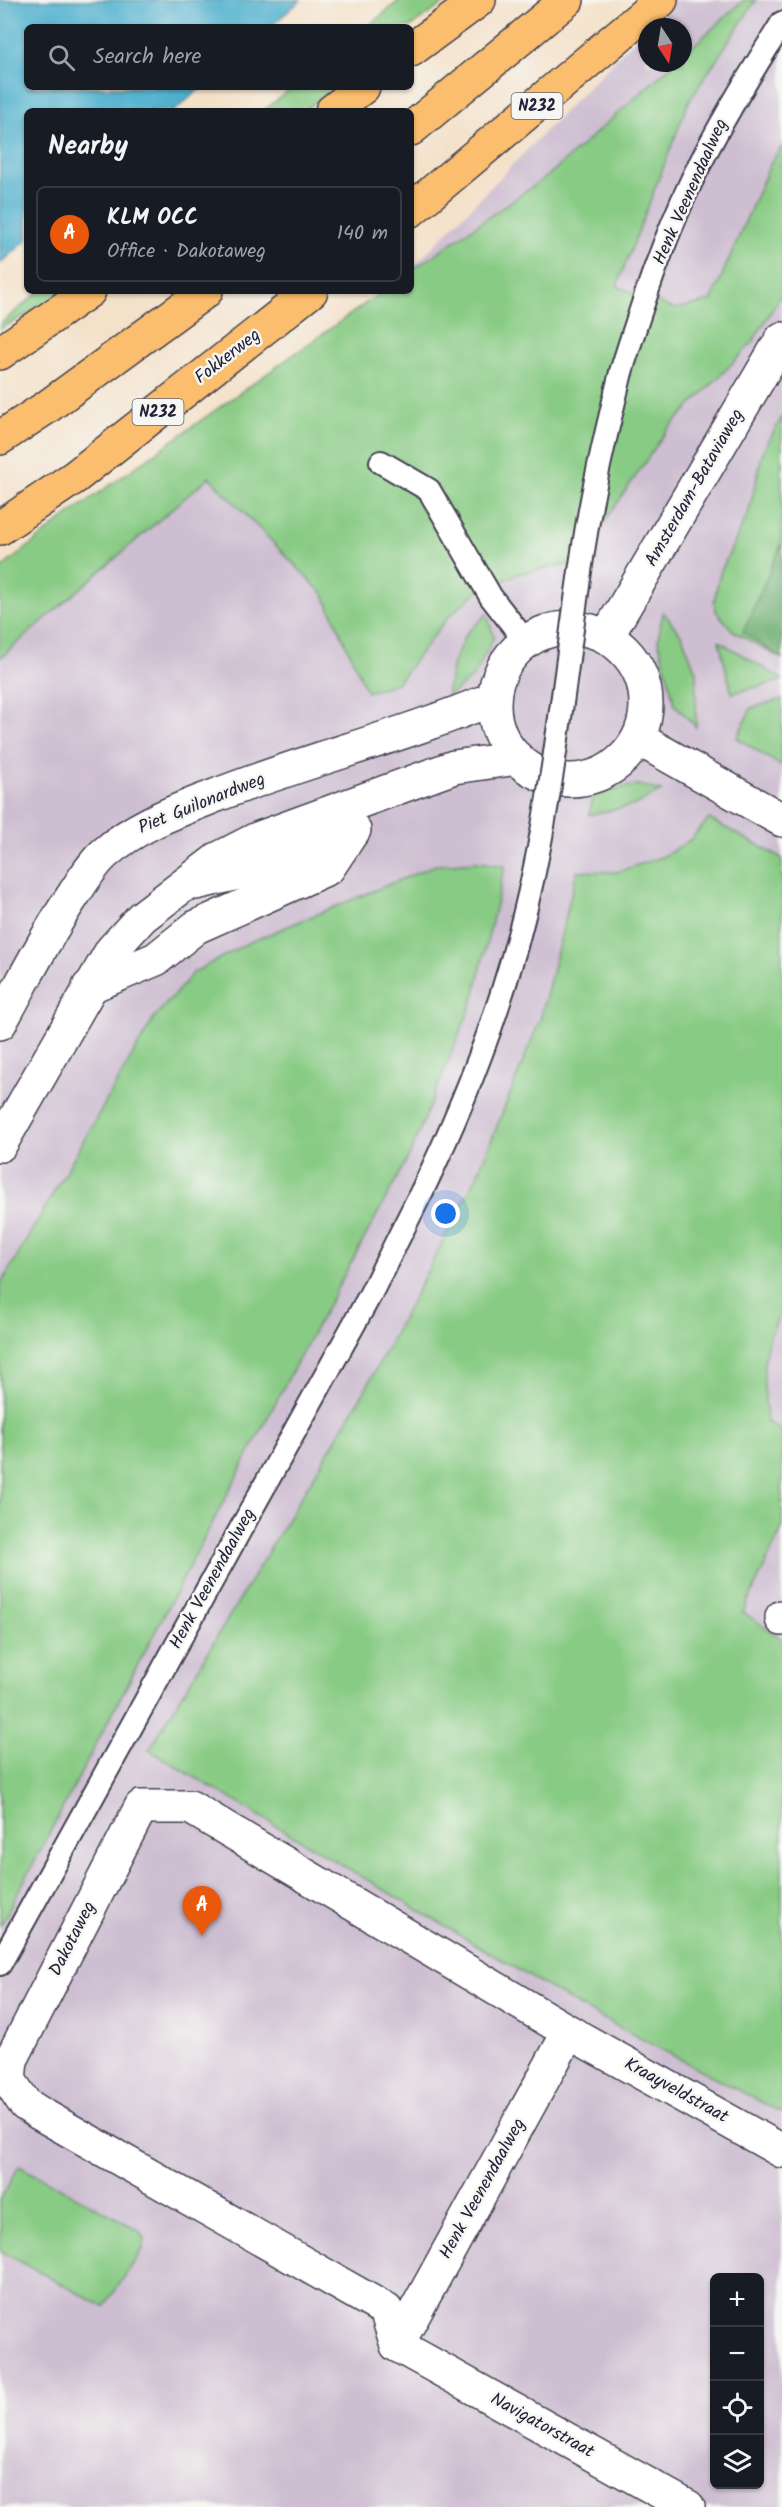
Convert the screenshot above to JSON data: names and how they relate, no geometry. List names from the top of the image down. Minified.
{"streets":{"main road":["N232","Fokkerweg"],"street":["Henk Veenendaalweg","Amsterdam-Bataviaweg","Piet Guilonardweg","Dakotaweg","Kraayveldstraat","Navigatorstraat"]},"crossings":[["Henk Veenendaalweg","Dakotaweg"],["Henk Veenendaalweg","Kraayveldstraat"],["Henk Veenendaalweg","Navigatorstraat"],["Amsterdam-Bataviaweg","Piet Guilonardweg"],["Dakotaweg","Kraayveldstraat"],["Dakotaweg","Navigatorstraat"]],"north":"bottom","page":{"search":"Search here","heading":"Nearby","list":[{"mark":"A","name":"KLM OCC","note":"Office · Dakotaweg","value":"140 m"}],"pins":"A","map_buttons":["+","−"]}}
